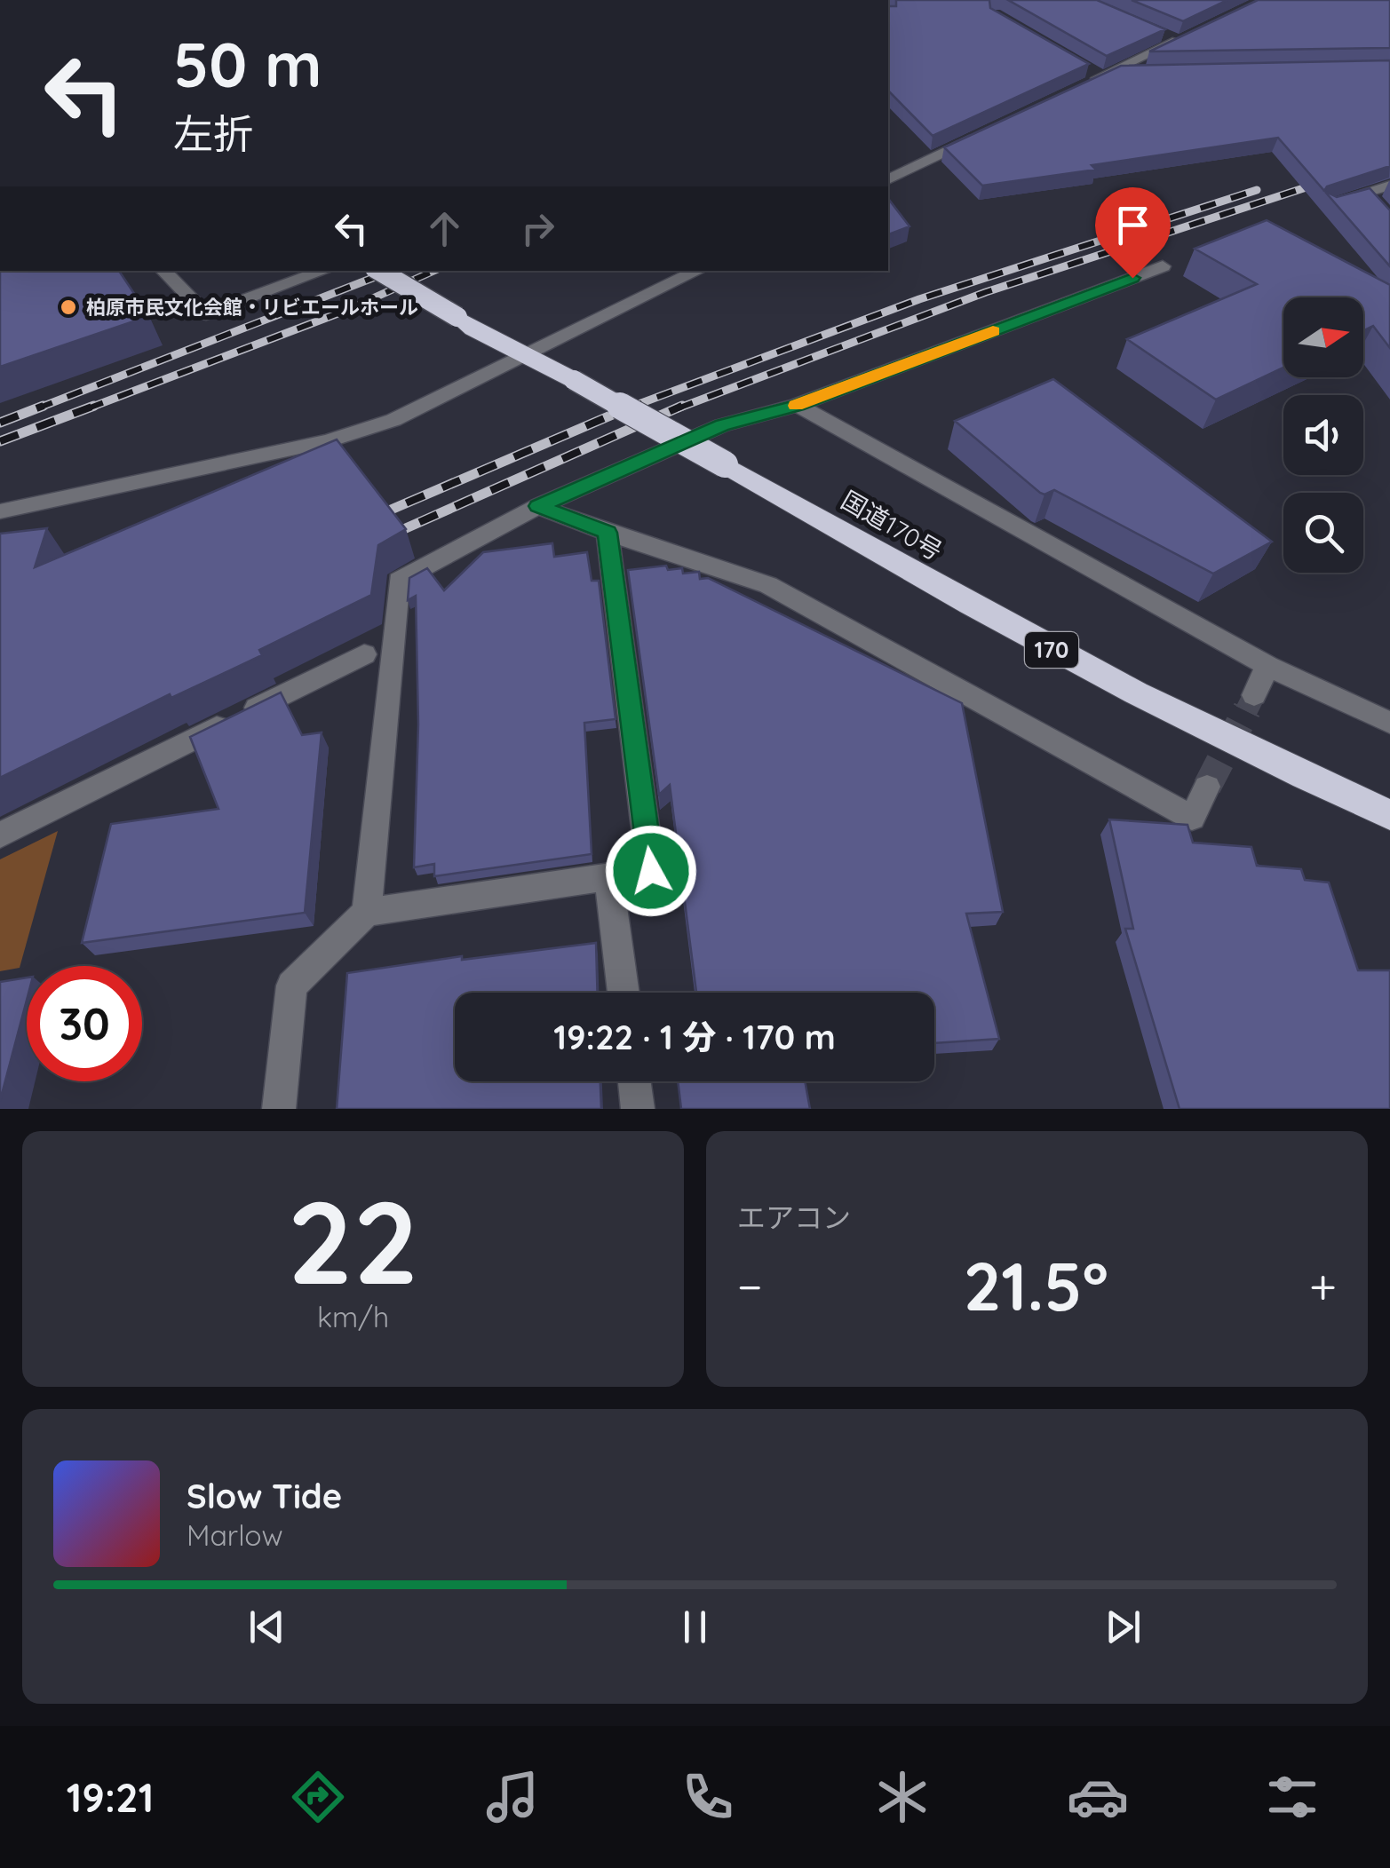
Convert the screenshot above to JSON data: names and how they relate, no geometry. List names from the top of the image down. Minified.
{"streets":{"highway":["国道170号","170"]},"places":["柏原市民文化会館・リビエールホール"],"north":"right","page":{"turn":["50 m","左折"],"limit":"30","trip":"19:22 · 1 分 · 170 m","tile":[["22","km/h"],"エアコン"],"heat":["−","21.5°","+"],"song":["Slow Tide","Marlow"],"tabs":"19:21"}}
